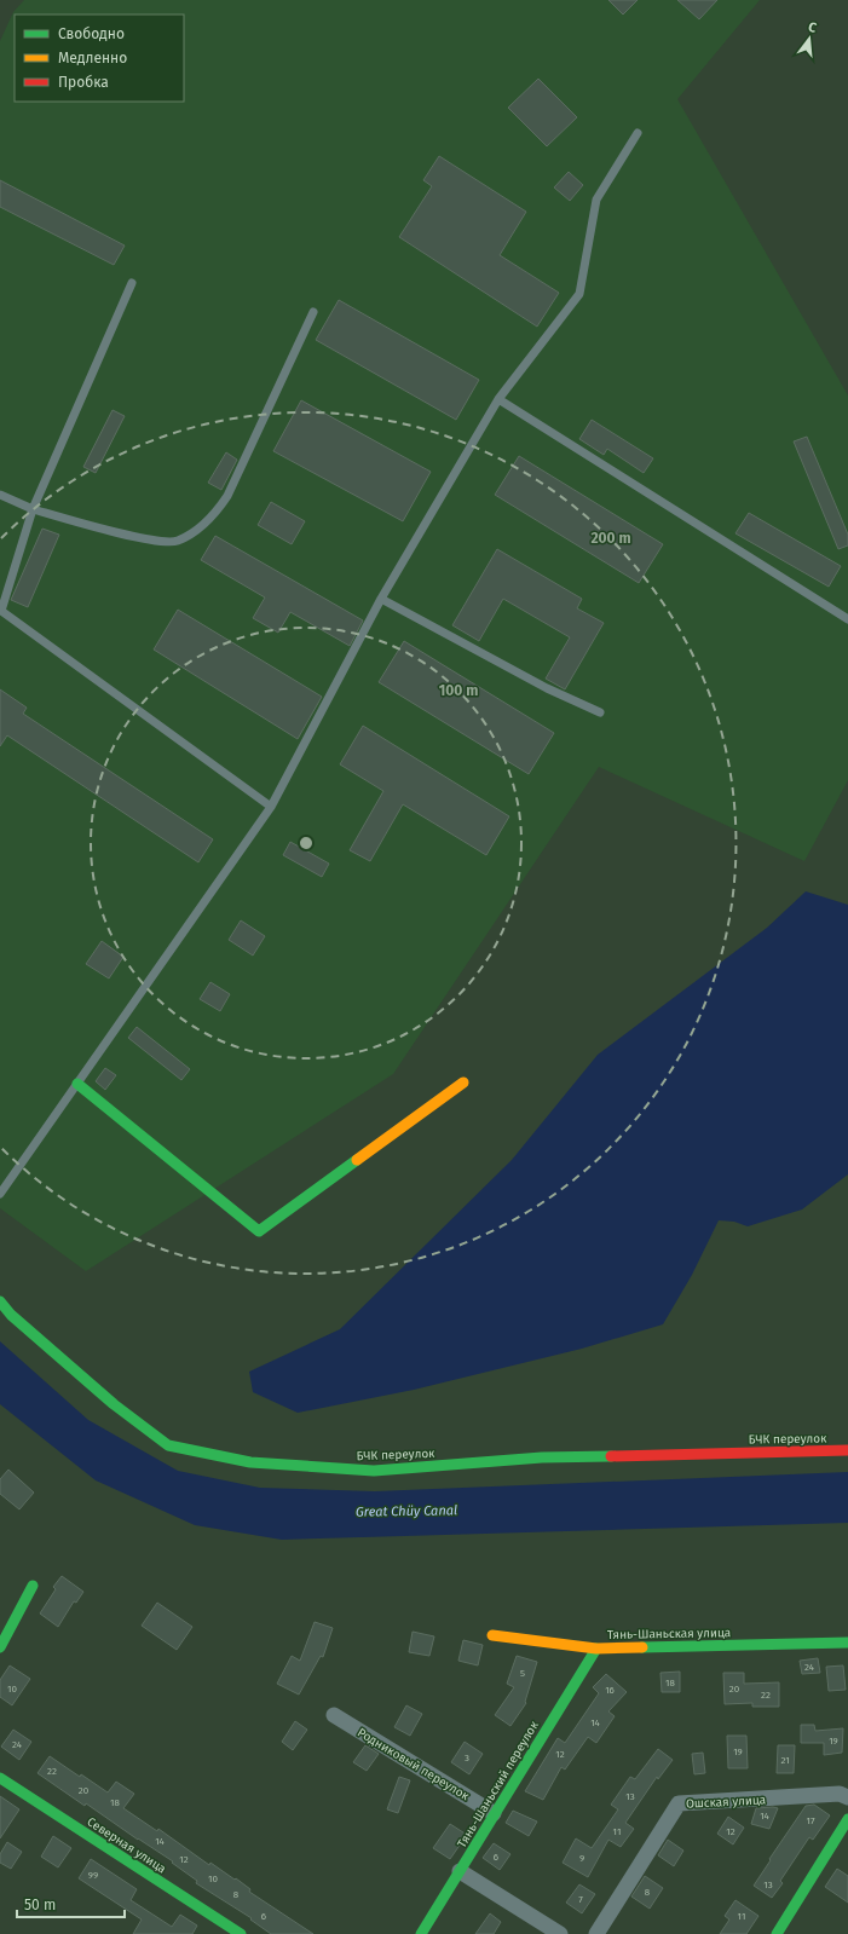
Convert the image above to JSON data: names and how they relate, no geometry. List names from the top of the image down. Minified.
{"streets":{"street":["БЧК переулок","Тянь-Шаньская улица","Родниковый переулок","Тянь-Шаньский переулок","Ошская улица","Северная улица"]},"crossings":[["Тянь-Шаньская улица","Тянь-Шаньский переулок"],["Родниковый переулок","Тянь-Шаньский переулок"]],"water":["Great Chüy Canal"],"house_numbers":["24","5","18","10","20","16","22","14","19","24","19","12","3","21","22","20","13","18","14","17","11","12","14","6","9","12","99","10","13","8","8","7","6","11"],"legend":["Свободно","Медленно","Пробка"],"scale_bar":"50 m","north":"top","rings":["200 m","100 m"]}
